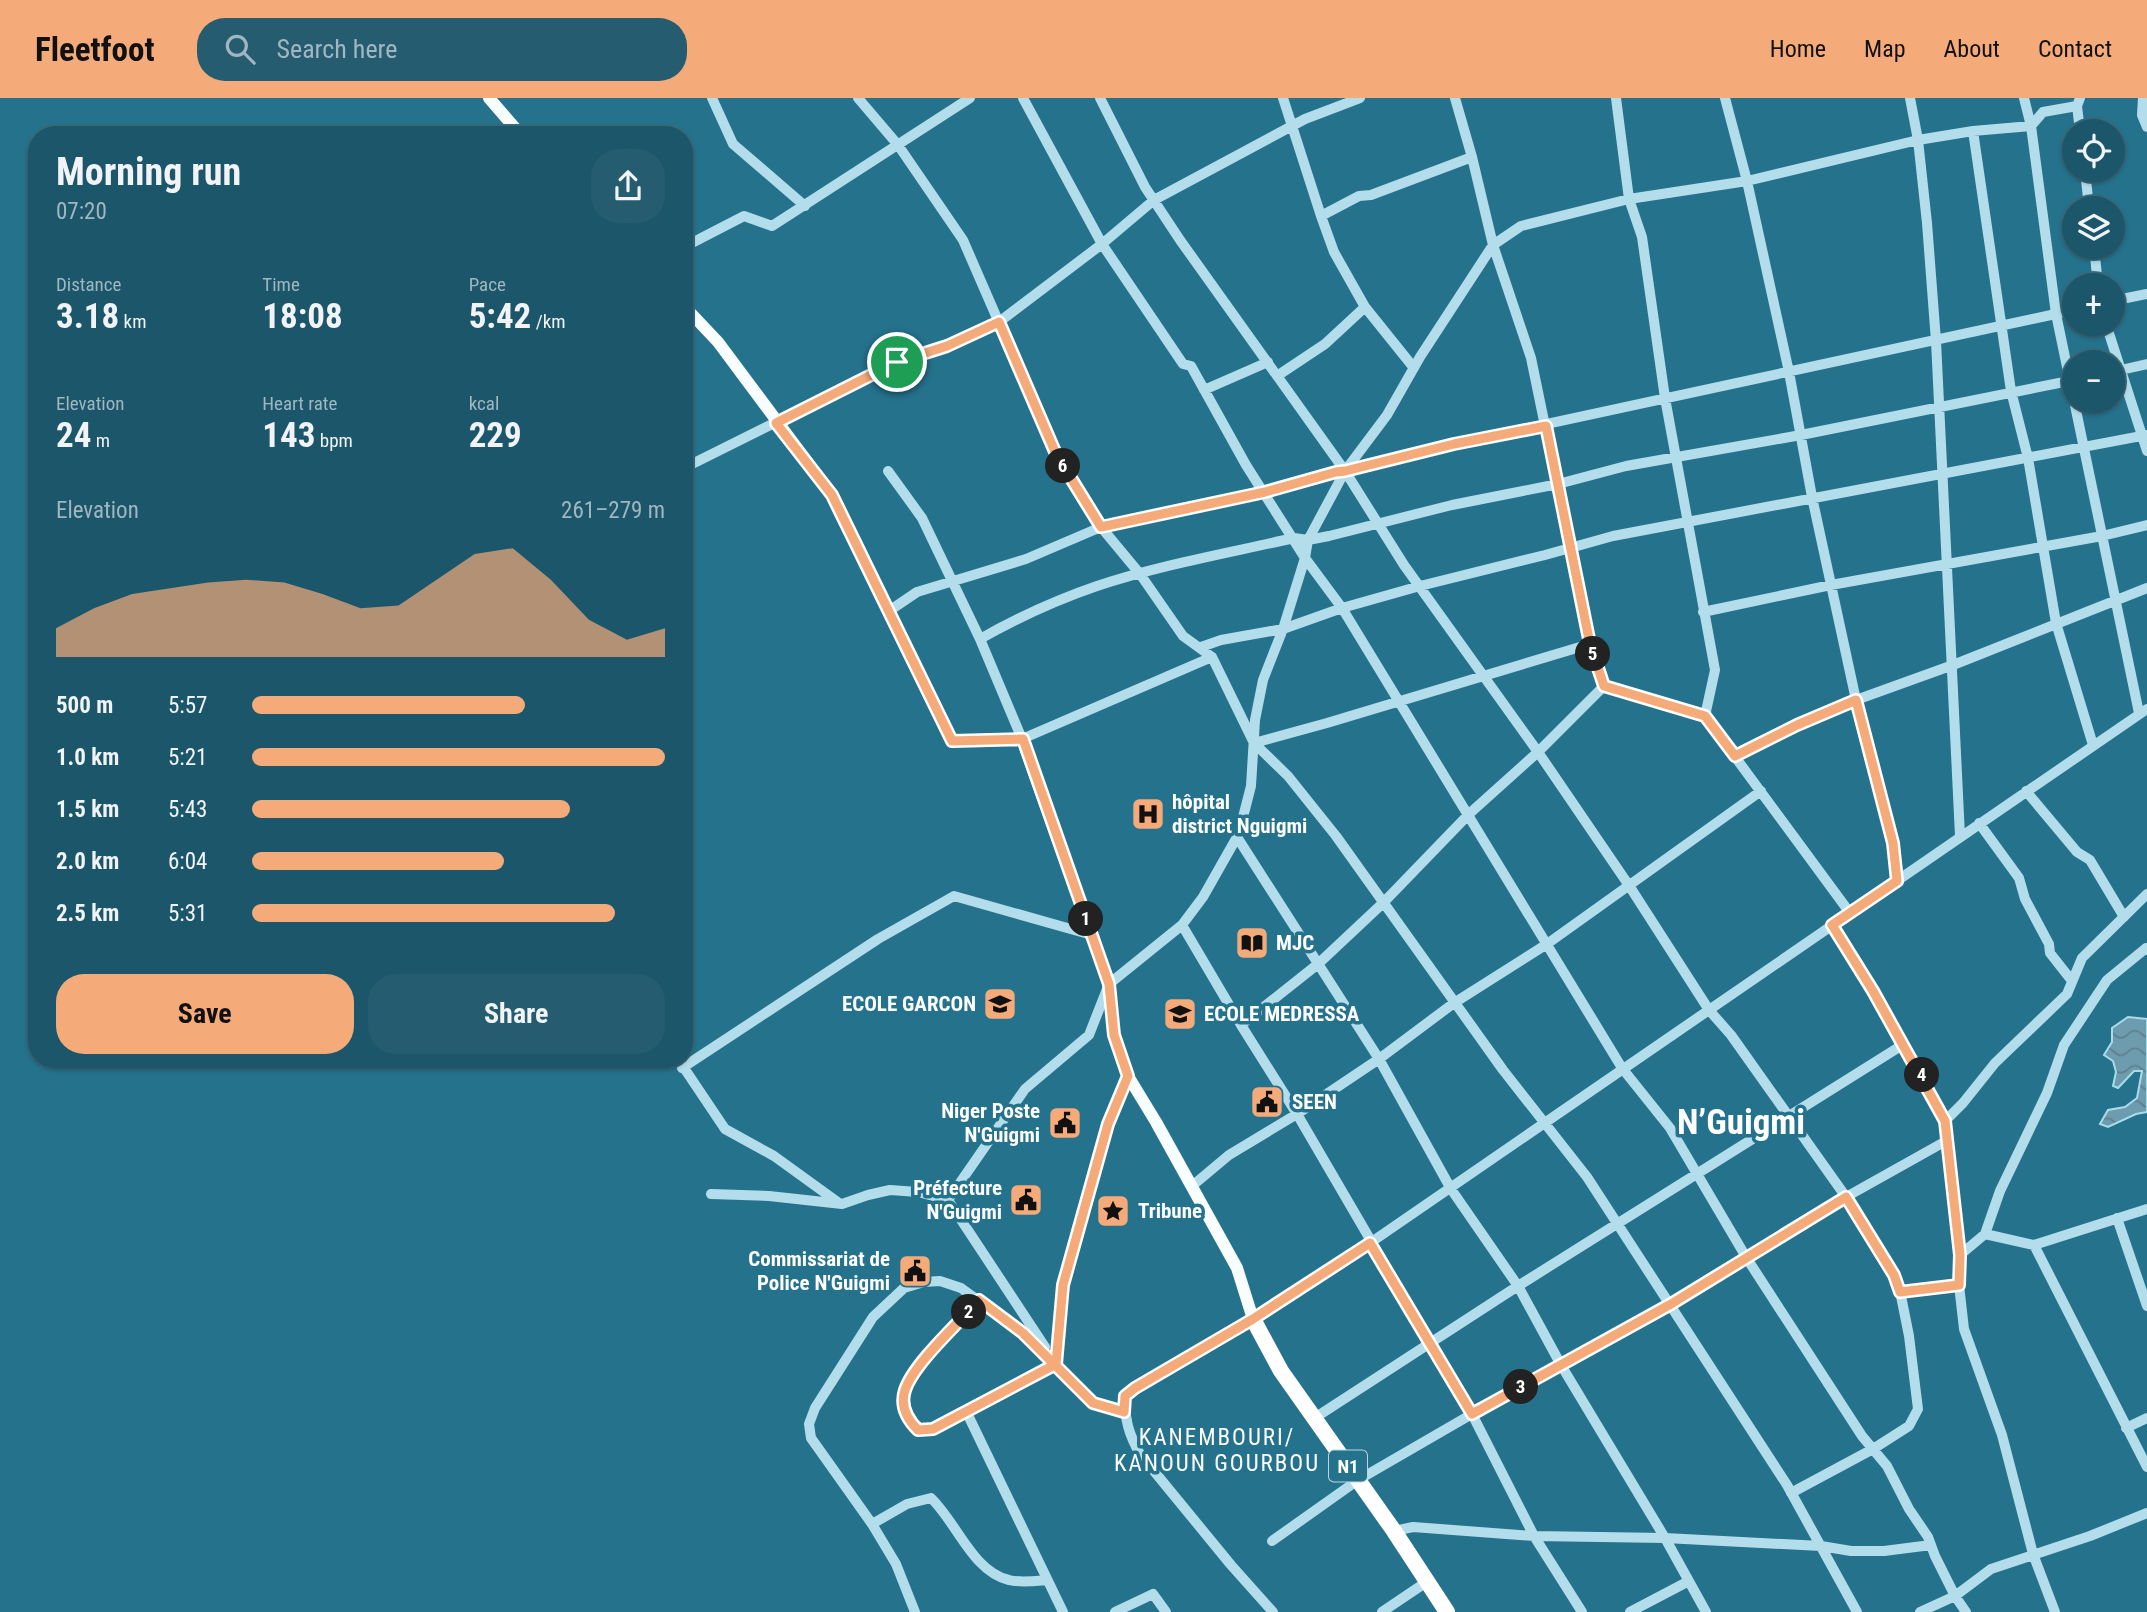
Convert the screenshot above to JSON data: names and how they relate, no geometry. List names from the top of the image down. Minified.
{"streets":{"highway":["N1"]},"districts":["N’Guigmi","KANEMBOURI/ KANOUN GOURBOU"],"places":{"hospital":["hôpital district Nguigmi"],"library":["MJC"],"school or university":["ECOLE GARCON","ECOLE MEDRESSA"],"public building":["SEEN","Niger Poste N'Guigmi","Préfecture N'Guigmi","Commissariat de Police N'Guigmi"],"place":["Tribune"]},"page":{"header":"Fleetfoot","search":"Search here","nav":["Home","Map","About","Contact"],"map_buttons":["+","−"],"heading":["Morning run","07:20"],"stats":[["Distance","3.18 km"],["Time","18:08"],["Pace","5:42 /km"],["Elevation","24 m"],["Heart rate","143 bpm"],["kcal","229"]],"pins":["6","5","1","4","2","3"],"chart":["Elevation","261–279 m"],"list":[{"name":"500 m","note":"5:57"},{"name":"1.0 km","note":"5:21"},{"name":"1.5 km","note":"5:43"},{"name":"2.0 km","note":"6:04"},{"name":"2.5 km","note":"5:31"}],"buttons":["Save","Share"]}}
